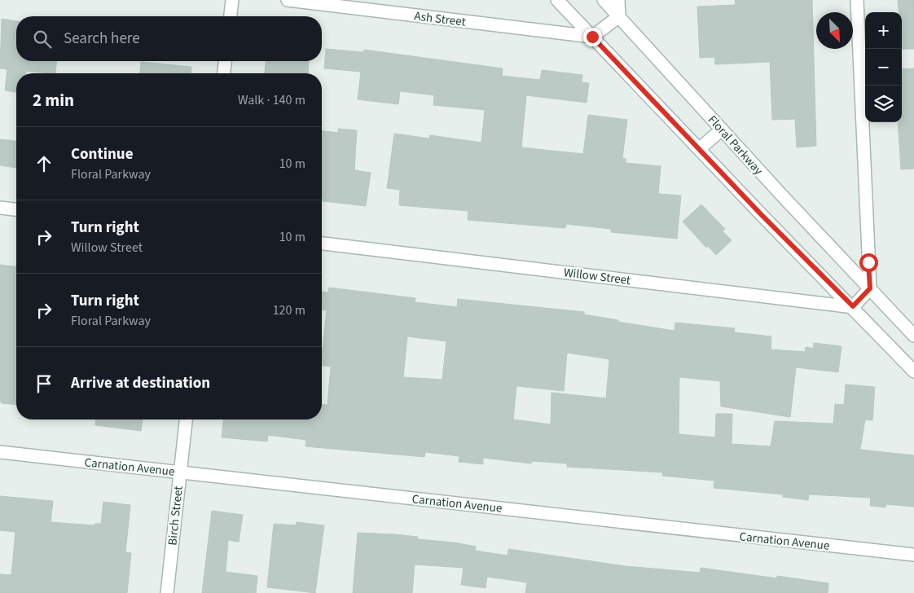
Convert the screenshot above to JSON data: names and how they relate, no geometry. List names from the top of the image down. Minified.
{"streets":{"street":["Ash Street","Floral Parkway","Willow Street","Carnation Avenue","Birch Street"]},"crossings":[["Carnation Avenue","Birch Street"]],"north":"bottom right","page":{"map_buttons":["+","−"],"search":"Search here","heading":["2 min","Walk · 140 m"],"list":[["Continue","Floral Parkway","10 m"],["Turn right","Willow Street","10 m"],["Turn right","Floral Parkway","120 m"],"Arrive at destination"]}}
